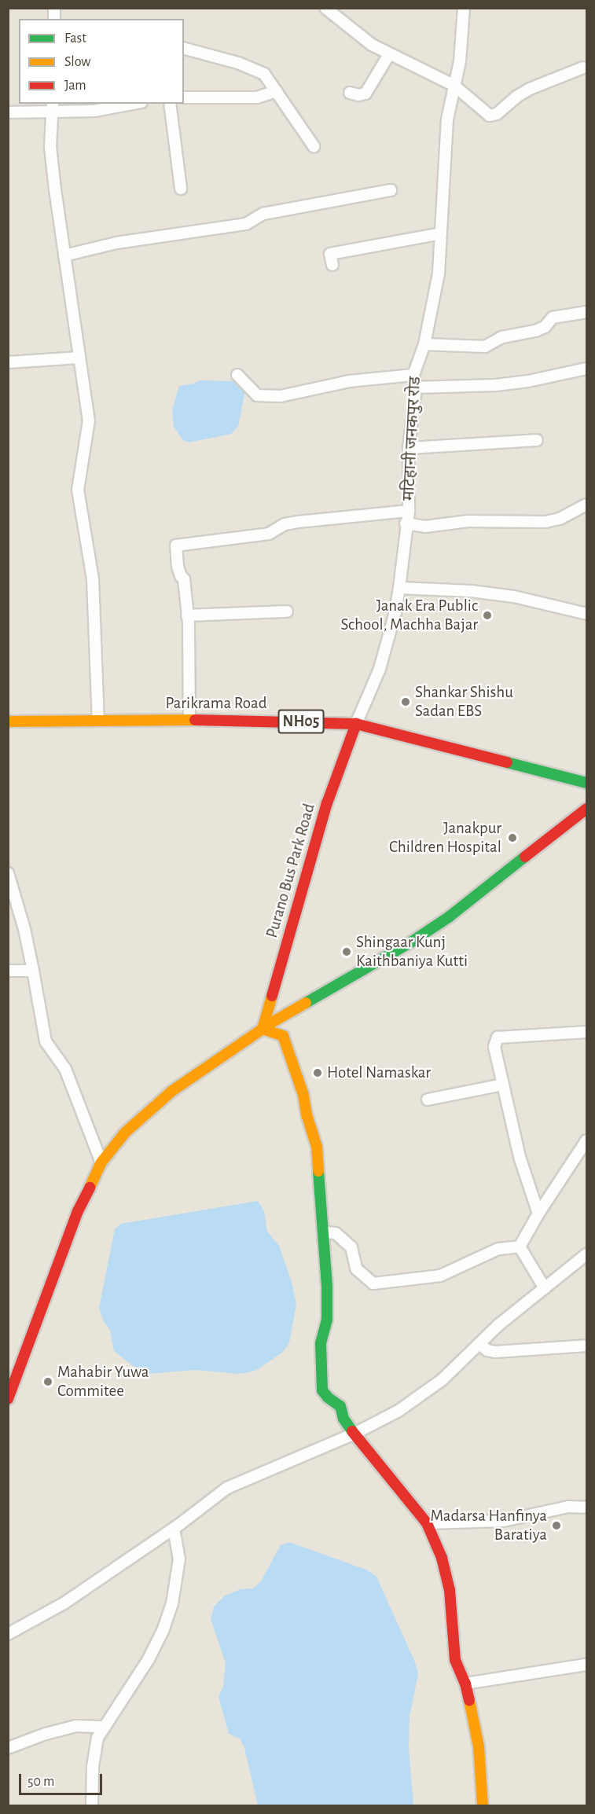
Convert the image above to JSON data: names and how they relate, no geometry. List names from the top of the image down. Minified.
{"streets":{"street":["मटिहानी जनकपुर रोड","Parikrama Road","NH05","Purano Bus Park Road"]},"crossings":[["मटिहानी जनकपुर रोड","Parikrama Road"],["मटिहानी जनकपुर रोड","Purano Bus Park Road"],["Parikrama Road","Purano Bus Park Road"]],"places":["Janak Era Public School, Machha Bajar","Shankar Shishu Sadan EBS","Janakpur Children Hospital","Shingaar Kunj Kaithbaniya Kutti","Hotel Namaskar","Mahabir Yuwa Commitee","Madarsa Hanfinya Baratiya"],"legend":["Fast","Slow","Jam"],"scale_bar":"50 m"}
